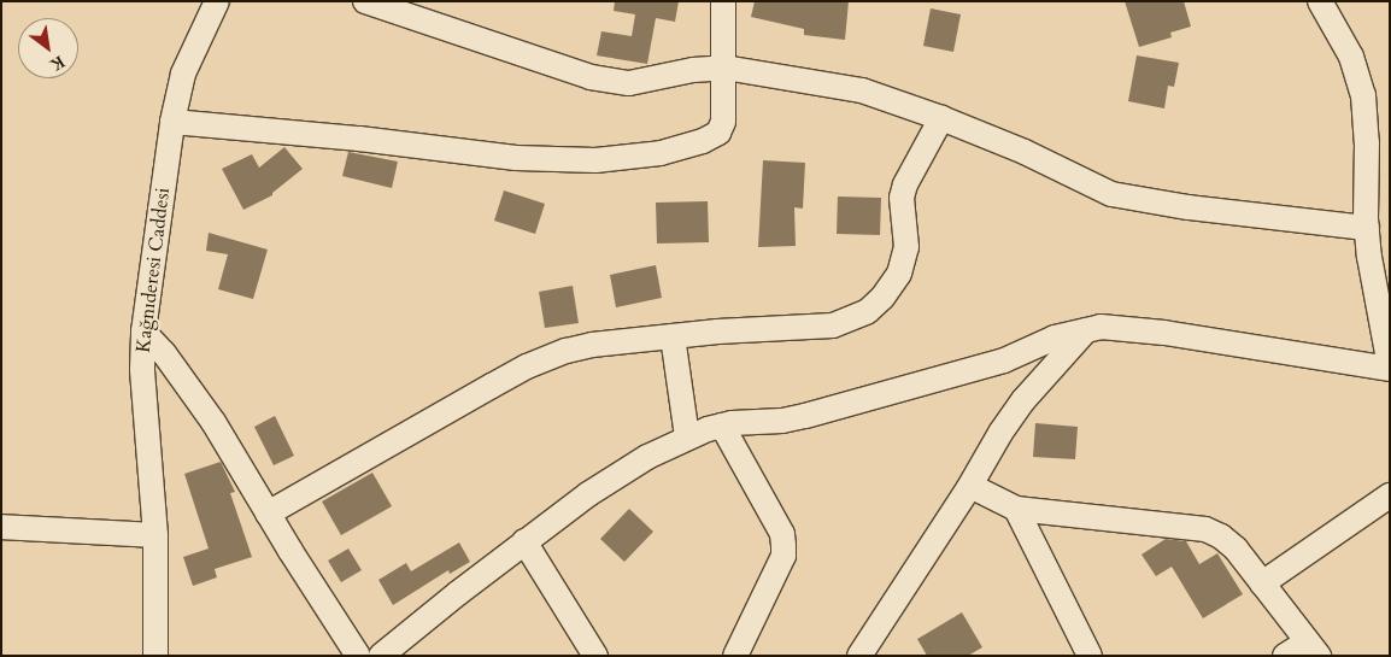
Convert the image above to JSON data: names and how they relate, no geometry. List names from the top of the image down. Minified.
{"streets":{"street":["Kağnıderesi Caddesi"]},"north":"bottom right"}
